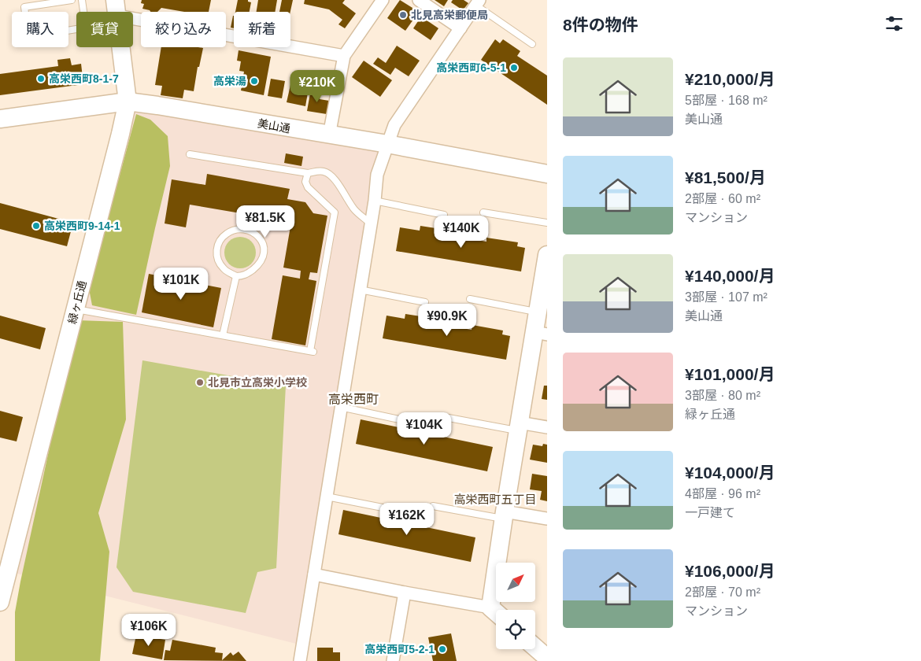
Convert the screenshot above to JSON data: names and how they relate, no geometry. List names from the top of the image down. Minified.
{"streets":{"street":["美山通","緑ヶ丘通"]},"crossings":[["美山通","緑ヶ丘通"]],"districts":["高栄西町","高栄西町五丁目"],"places":["北見高栄郵便局","高栄西町6-5-1","高栄西町8-1-7","高栄湯","高栄西町9-14-1","北見市立高栄小学校","高栄西町5-2-1"],"north":"top right","page":{"heading":"8件の物件","chip":["購入","賃貸","絞り込み","新着"],"list":[{"name":"¥210,000/月","note":"5部屋 · 168 m² · 美山通"},{"name":"¥81,500/月","note":"2部屋 · 60 m² · マンション"},{"name":"¥140,000/月","note":"3部屋 · 107 m² · 美山通"},{"name":"¥101,000/月","note":"3部屋 · 80 m² · 緑ヶ丘通"},{"name":"¥104,000/月","note":"4部屋 · 96 m² · 一戸建て"},{"name":"¥106,000/月","note":"2部屋 · 70 m² · マンション"}],"price":["¥210K","¥81.5K","¥140K","¥101K","¥90.9K","¥104K","¥162K","¥106K"]}}
